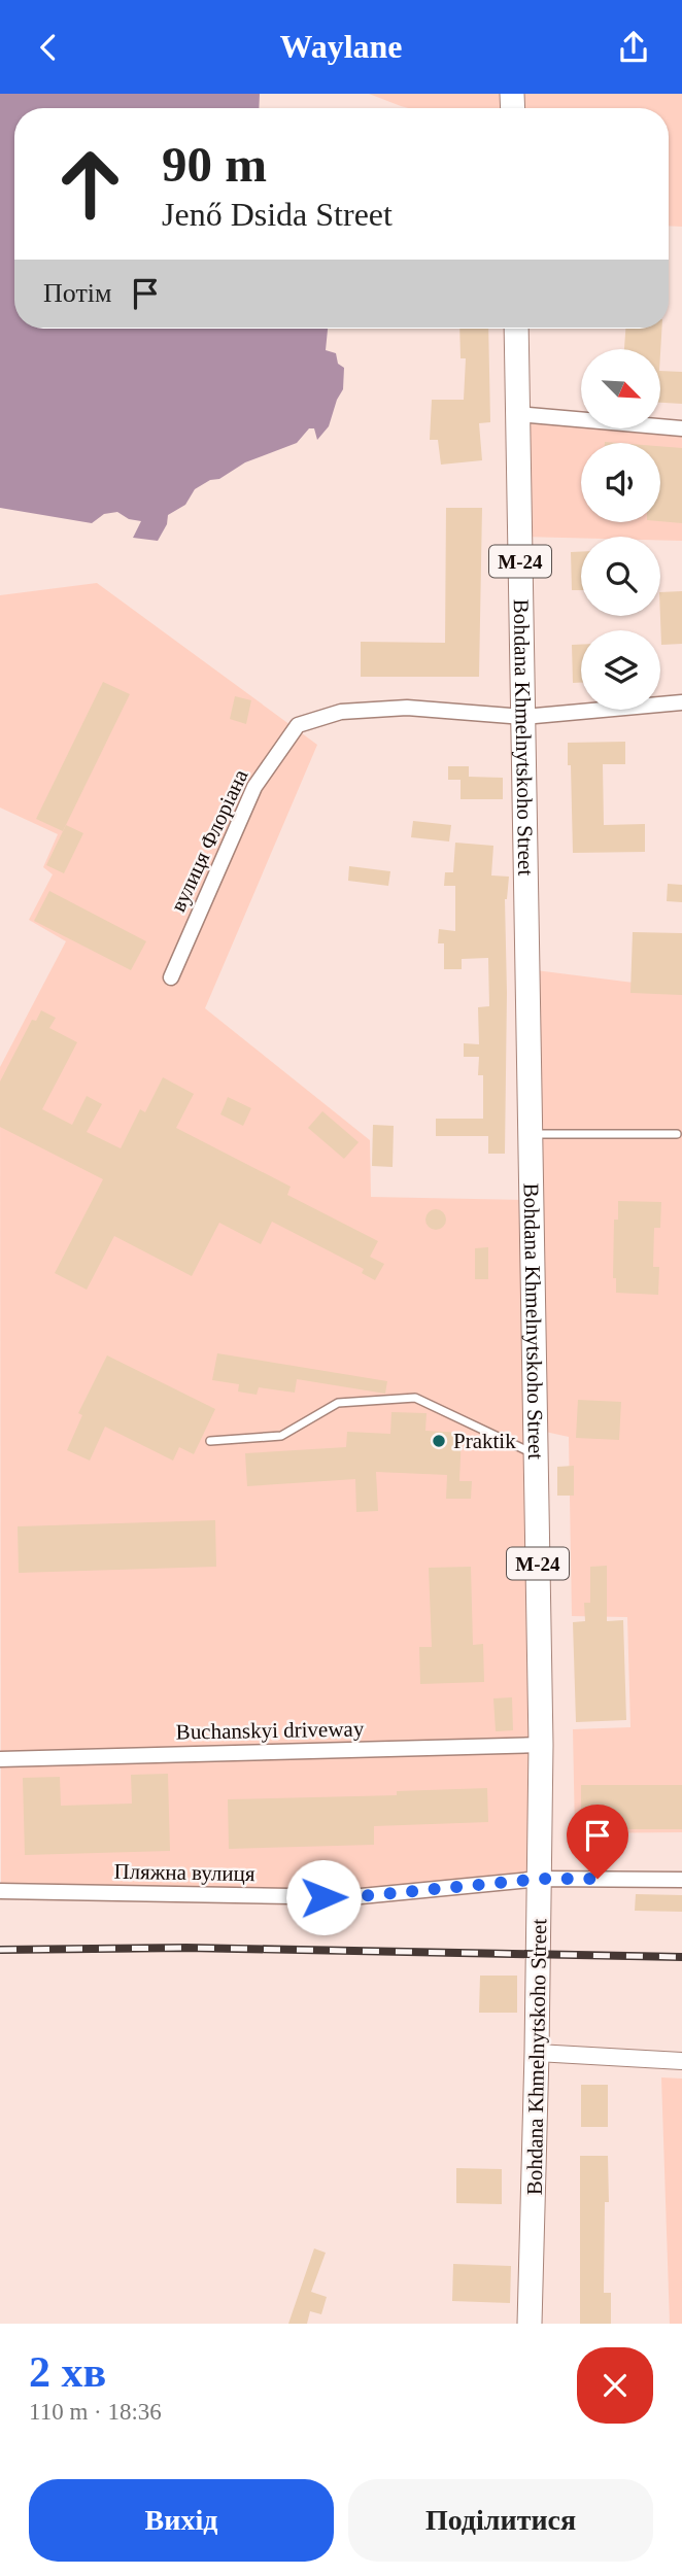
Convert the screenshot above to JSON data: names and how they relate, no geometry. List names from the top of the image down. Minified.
{"streets":{"highway":["М-24","Bohdana Khmelnytskoho Street"],"street":["вулиця Флоріана","Buchanskyi driveway","Пляжна вулиця"]},"crossings":[["Bohdana Khmelnytskoho Street","вулиця Флоріана"],["Bohdana Khmelnytskoho Street","Buchanskyi driveway"],["Bohdana Khmelnytskoho Street","Пляжна вулиця"]],"places":["Praktik"],"north":"bottom right","page":{"header":"Waylane","turn":["90 m","Jenő Dsida Street"],"then":"Потім","heading":["2 хв","110 m · 18:36"],"buttons":["Вихід","Поділитися"]}}
